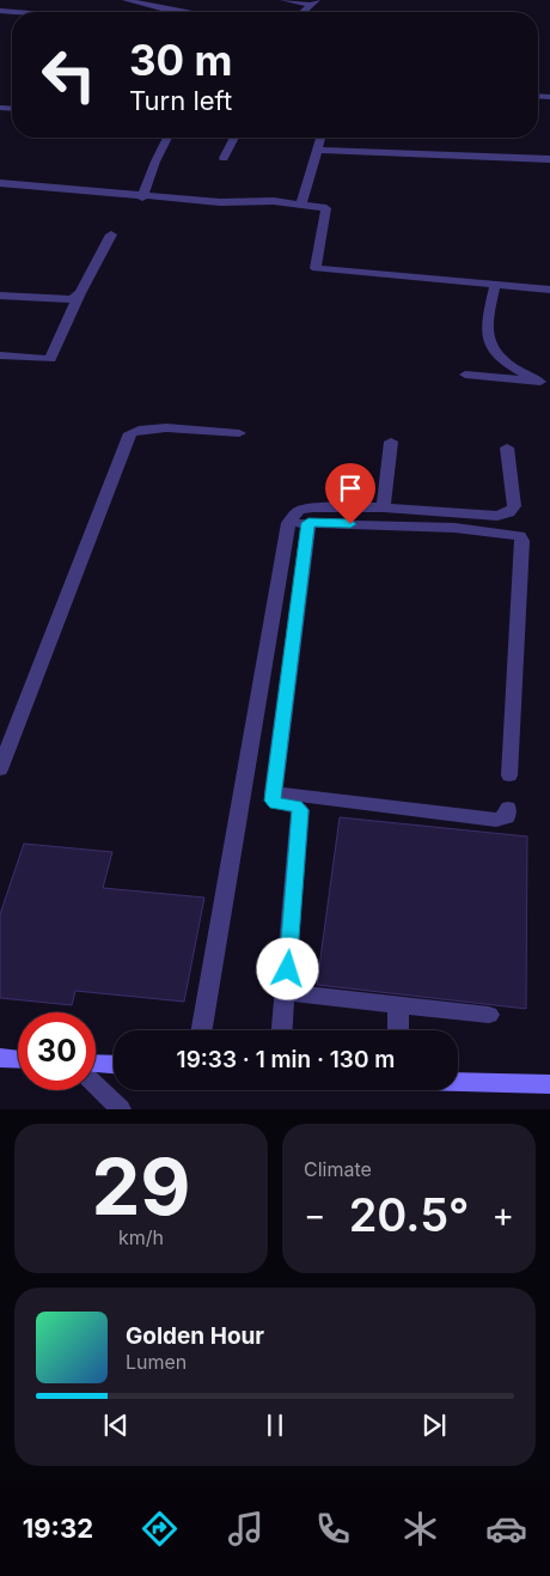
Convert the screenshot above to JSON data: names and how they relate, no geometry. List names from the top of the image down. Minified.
{"page":{"turn":["30 m","Turn left"],"limit":"30","trip":"19:33 · 1 min · 130 m","tile":[["29","km/h"],"Climate"],"heat":["−","20.5°","+"],"song":["Golden Hour","Lumen"],"tabs":"19:32"}}
